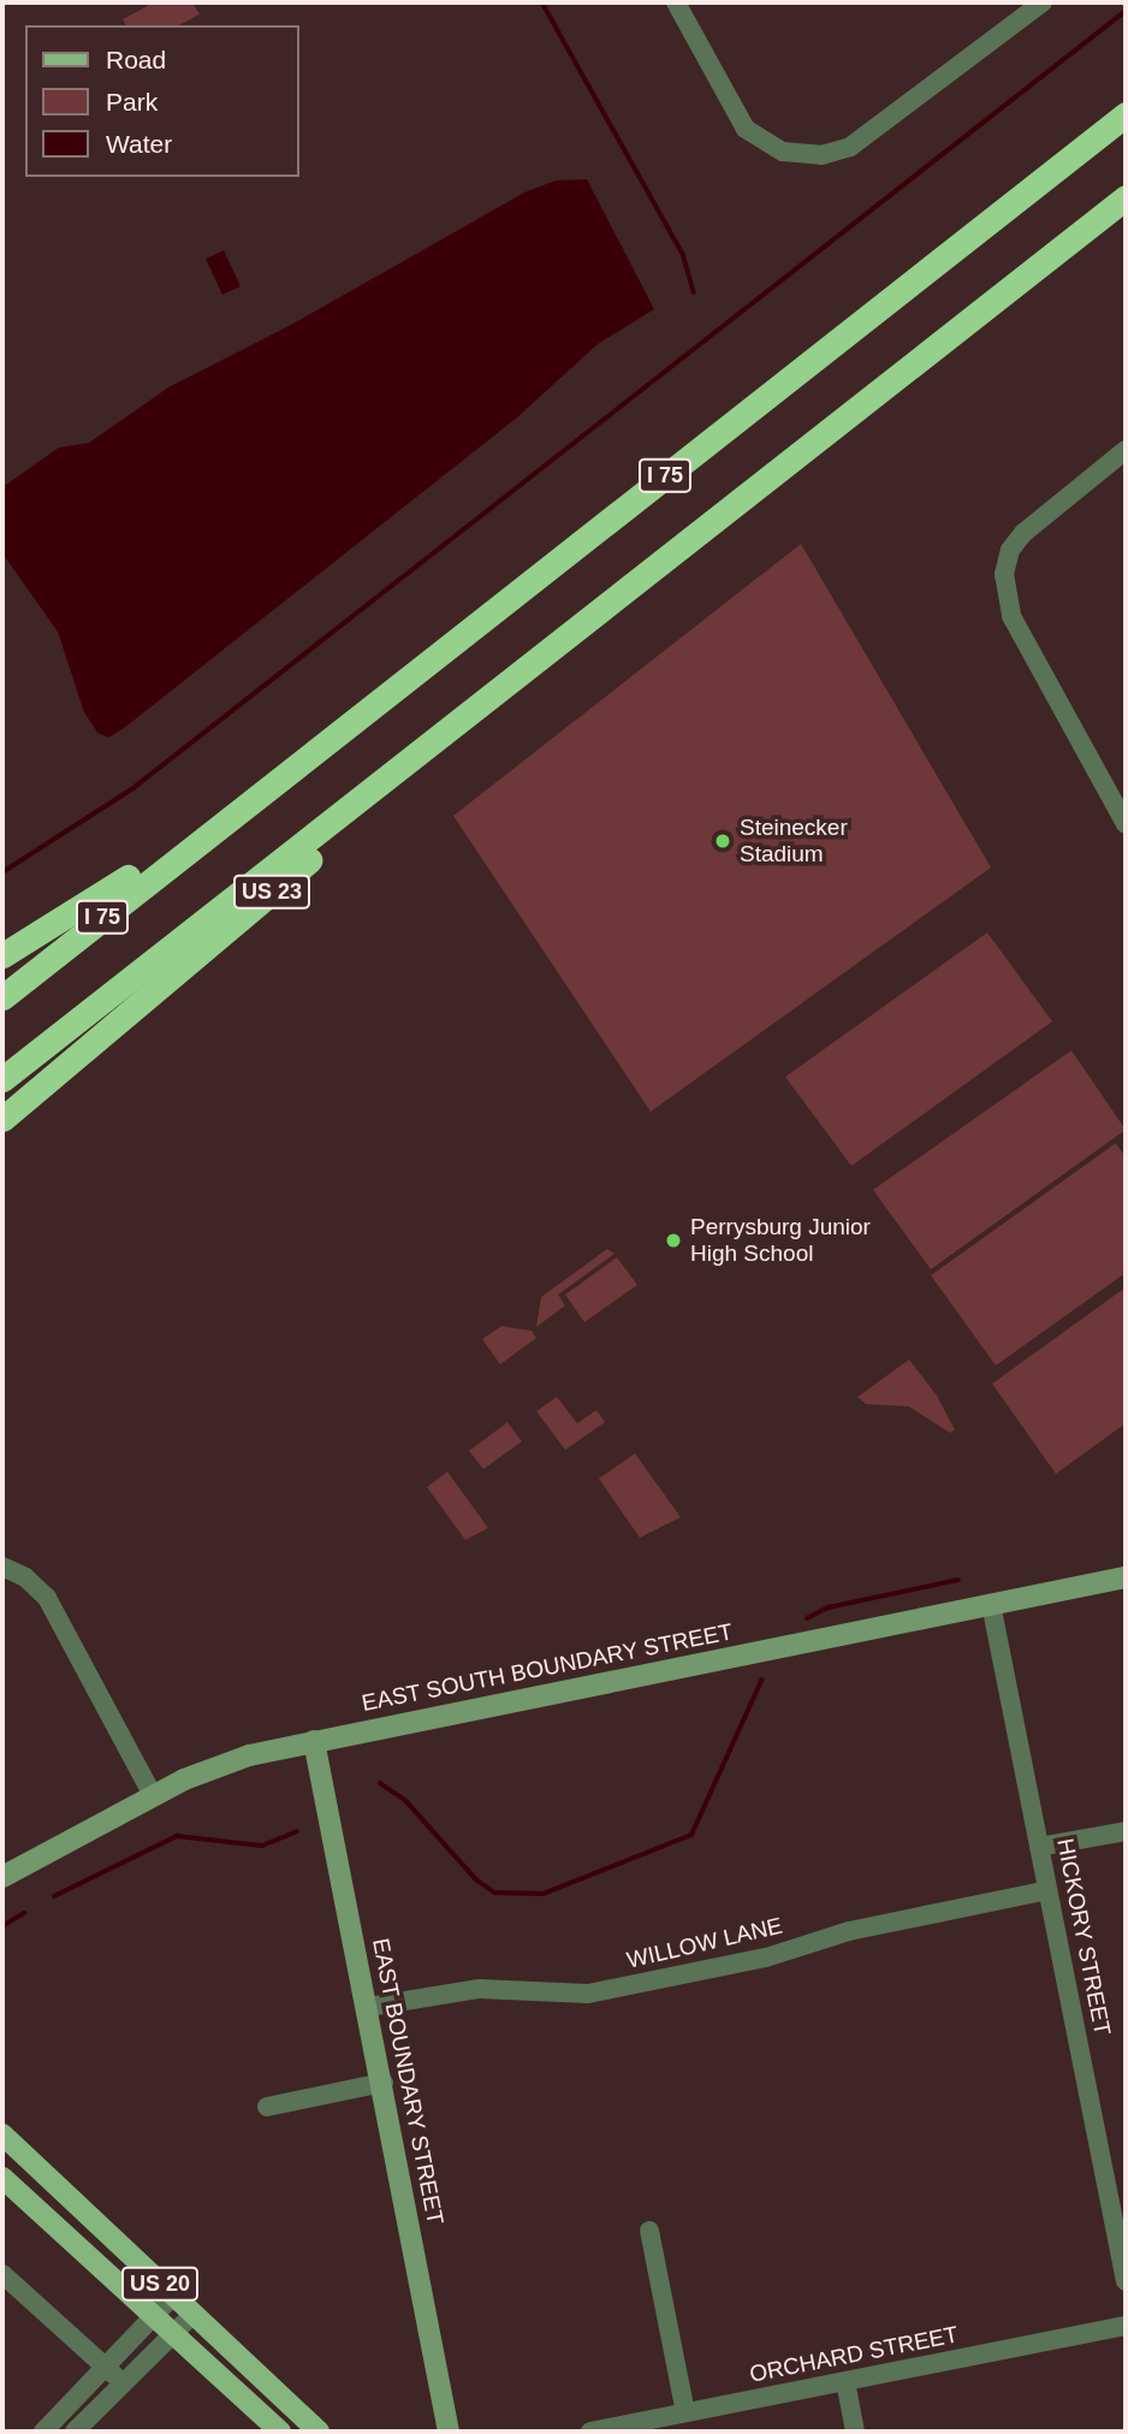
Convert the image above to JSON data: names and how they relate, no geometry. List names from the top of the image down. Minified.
{"streets":{"highway":["I 75","US 23"],"main road":["US 20"],"street":["EAST SOUTH BOUNDARY STREET","HICKORY STREET","WILLOW LANE","EAST BOUNDARY STREET","ORCHARD STREET"]},"crossings":[["EAST SOUTH BOUNDARY STREET","HICKORY STREET"],["EAST SOUTH BOUNDARY STREET","EAST BOUNDARY STREET"],["HICKORY STREET","WILLOW LANE"],["WILLOW LANE","EAST BOUNDARY STREET"]],"places":["Steinecker Stadium","Perrysburg Junior High School"],"legend":["Road","Park","Water"]}
